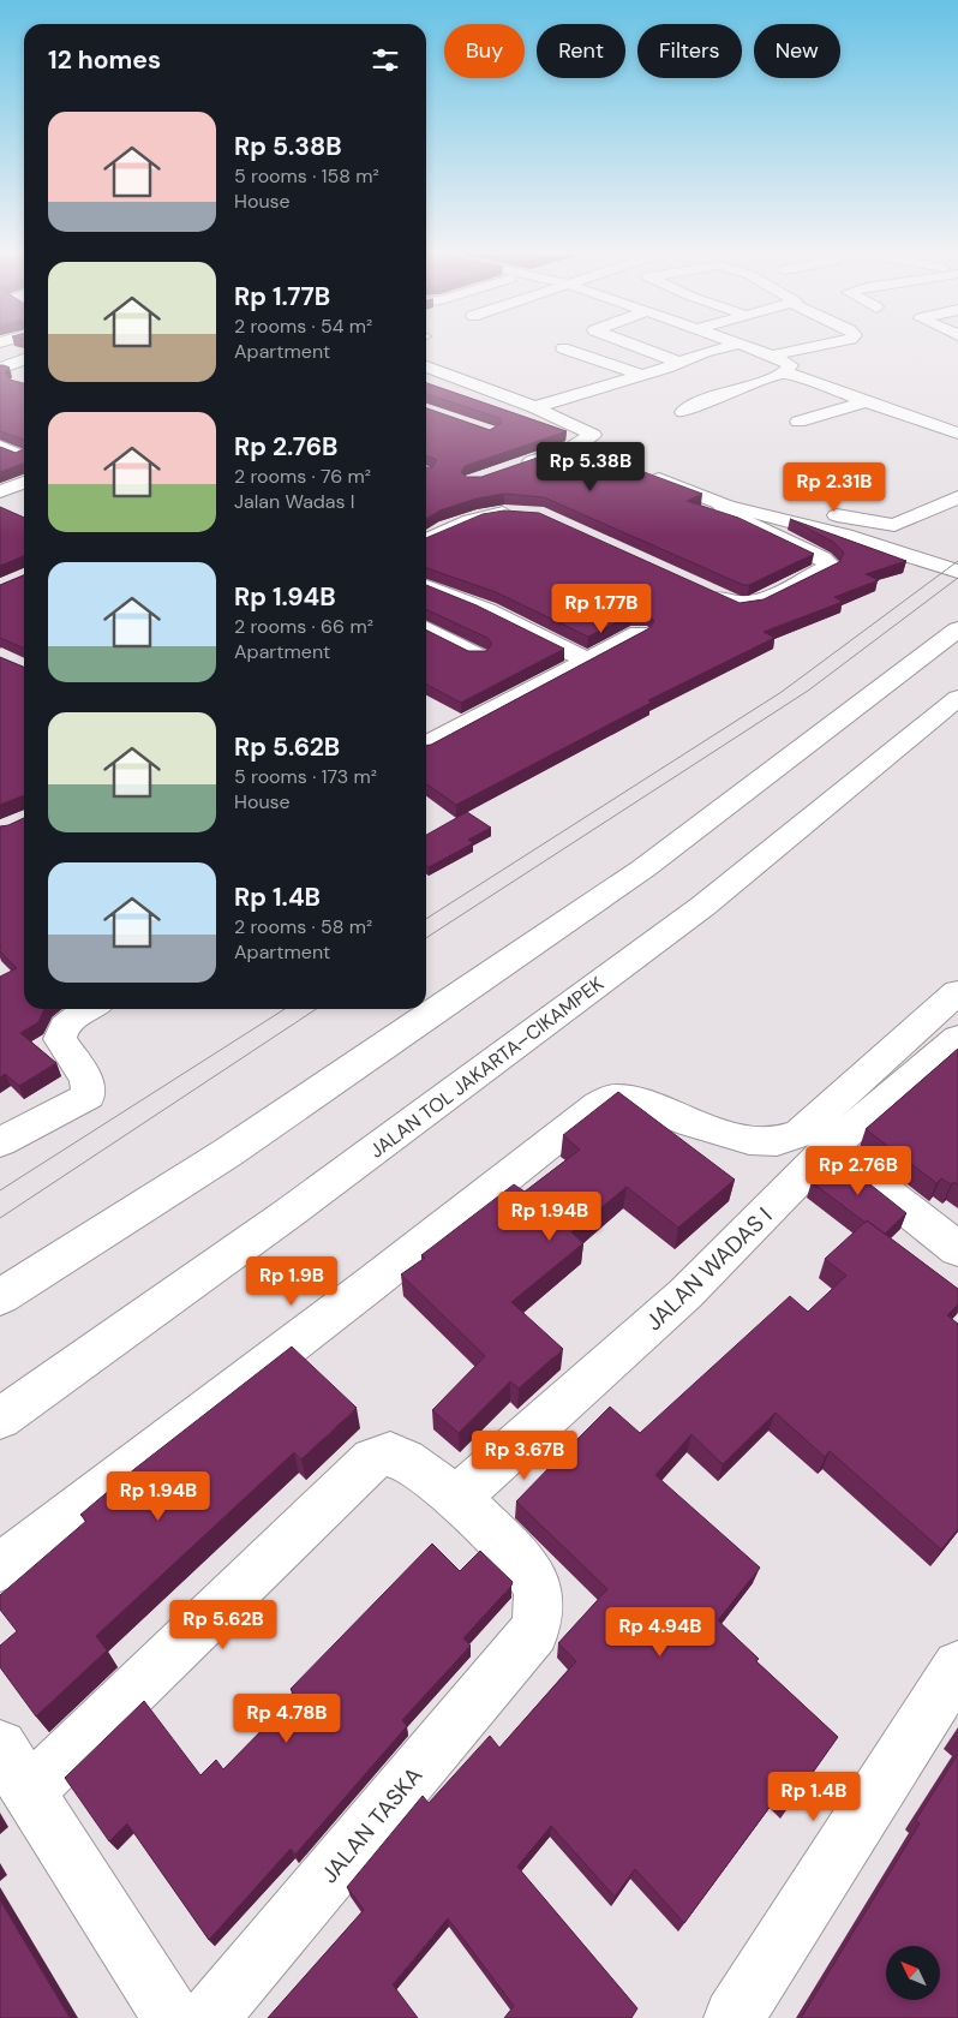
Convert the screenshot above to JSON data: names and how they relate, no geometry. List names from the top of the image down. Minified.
{"streets":{"main road":["JALAN TOL JAKARTA–CIKAMPEK","JALAN WADAS I","JALAN TASKA"]},"crossings":[["JALAN WADAS I","JALAN TASKA"]],"north":"top left","page":{"chip":["Buy","Rent","Filters","New"],"heading":"12 homes","list":[{"name":"Rp 5.38B","note":"5 rooms · 158 m² · House"},{"name":"Rp 1.77B","note":"2 rooms · 54 m² · Apartment"},{"name":"Rp 2.76B","note":"2 rooms · 76 m² · Jalan Wadas I"},{"name":"Rp 1.94B","note":"2 rooms · 66 m² · Apartment"},{"name":"Rp 5.62B","note":"5 rooms · 173 m² · House"},{"name":"Rp 1.4B","note":"2 rooms · 58 m² · Apartment"}],"price":["Rp 5.38B","Rp 2.31B","Rp 1.77B","Rp 2.76B","Rp 1.94B","Rp 1.9B","Rp 3.67B","Rp 1.94B","Rp 5.62B","Rp 4.94B","Rp 4.78B","Rp 1.4B"]}}
